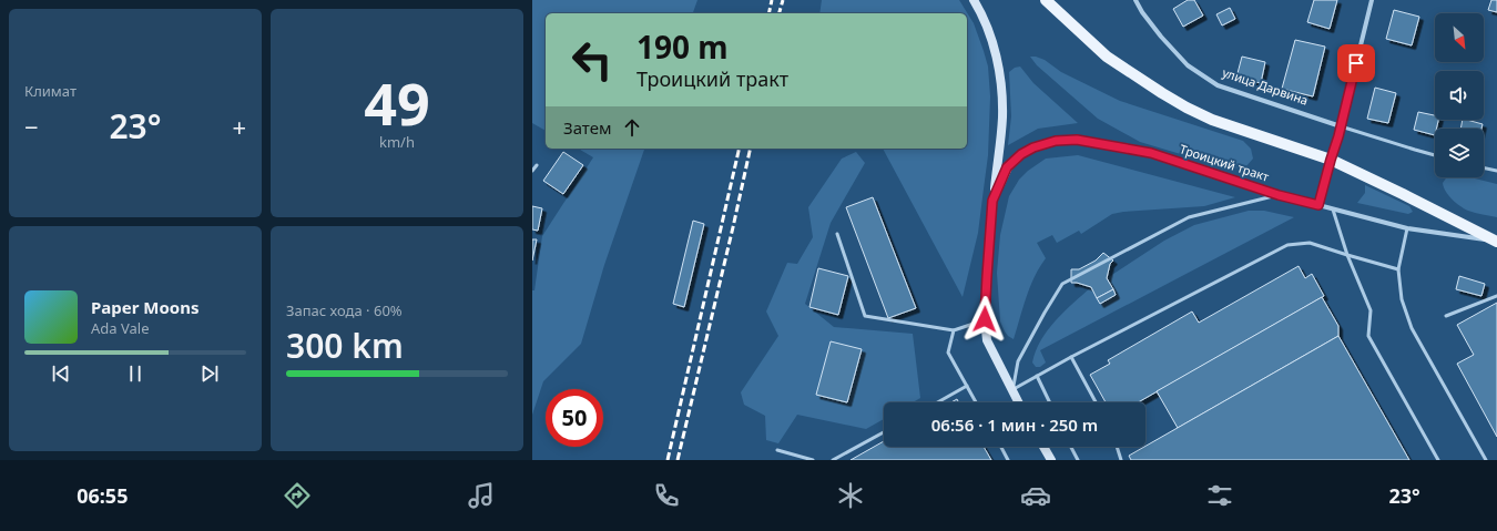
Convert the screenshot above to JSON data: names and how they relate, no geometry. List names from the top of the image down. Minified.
{"streets":{"main road":["Троицкий тракт"],"street":["улица Дарвина"]},"north":"bottom right","page":{"tile":["Климат",["49","km/h"],["Запас хода · 60%","300 km"]],"turn":["190 m","Троицкий тракт"],"then":"Затем","heat":["−","23°","+"],"song":["Paper Moons","Ada Vale"],"limit":"50","trip":"06:56 · 1 мин · 250 m","tabs":["06:55","23°"]}}
